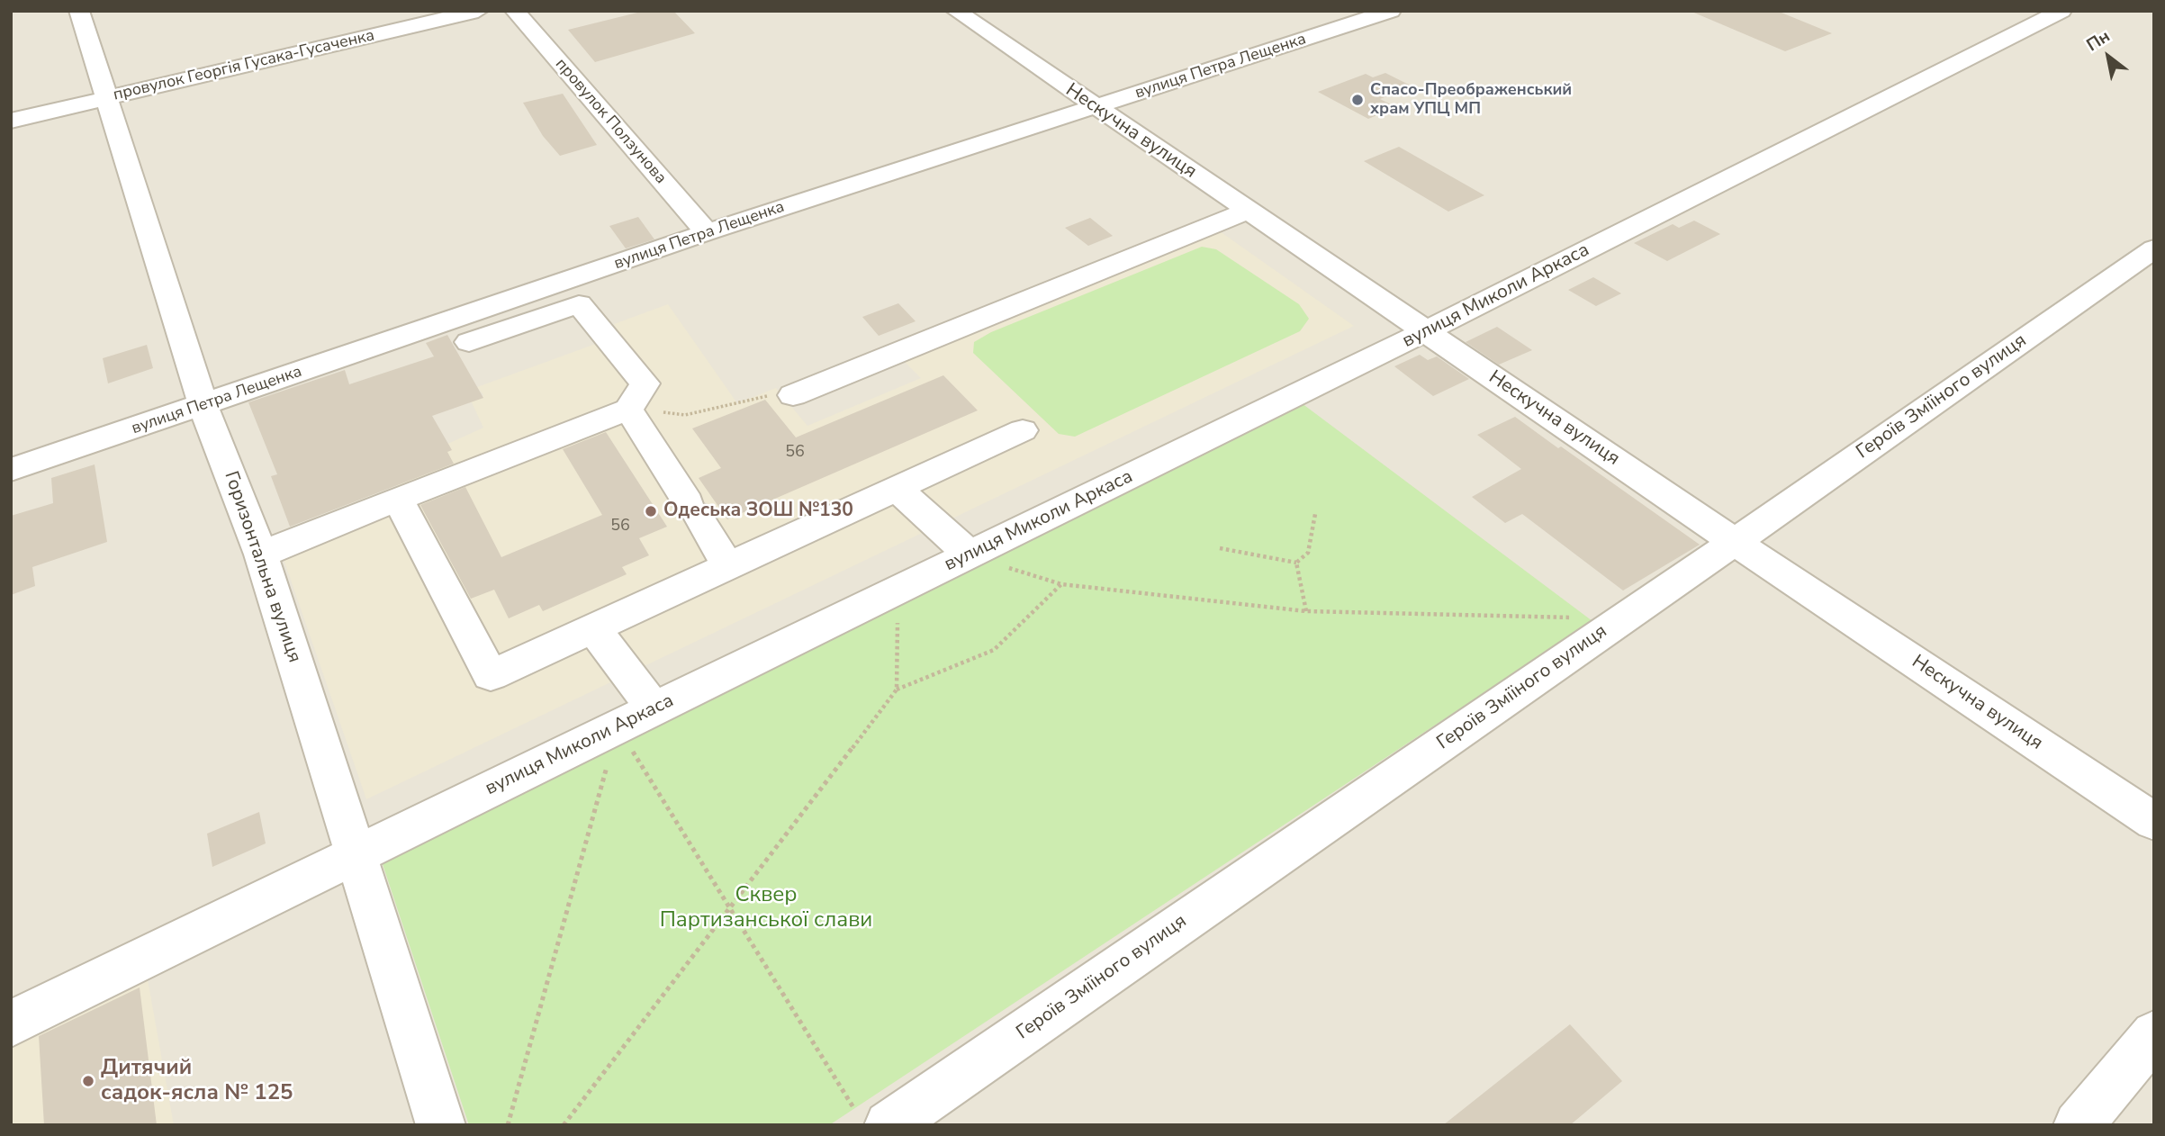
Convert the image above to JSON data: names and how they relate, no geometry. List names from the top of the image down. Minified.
{"streets":{"street":["провулок Георгія Гусака-Гусаченка","вулиця Петра Лещенка","провулок Ползунова","Нескучна вулиця","вулиця Миколи Аркаса","Героїв Зміїного вулиця","Горизонтальна вулиця"]},"crossings":[["провулок Георгія Гусака-Гусаченка","Горизонтальна вулиця"],["вулиця Петра Лещенка","провулок Ползунова"],["вулиця Петра Лещенка","Нескучна вулиця"],["вулиця Петра Лещенка","Горизонтальна вулиця"],["Нескучна вулиця","вулиця Миколи Аркаса"],["Нескучна вулиця","Героїв Зміїного вулиця"],["вулиця Миколи Аркаса","Горизонтальна вулиця"]],"parks":["Сквер Партизанської слави"],"places":["Спасо-Преображенський храм УПЦ МП","Одеська ЗОШ №130","Дитячий садок-ясла № 125"],"house_numbers":["56","56"],"north":"top left"}
